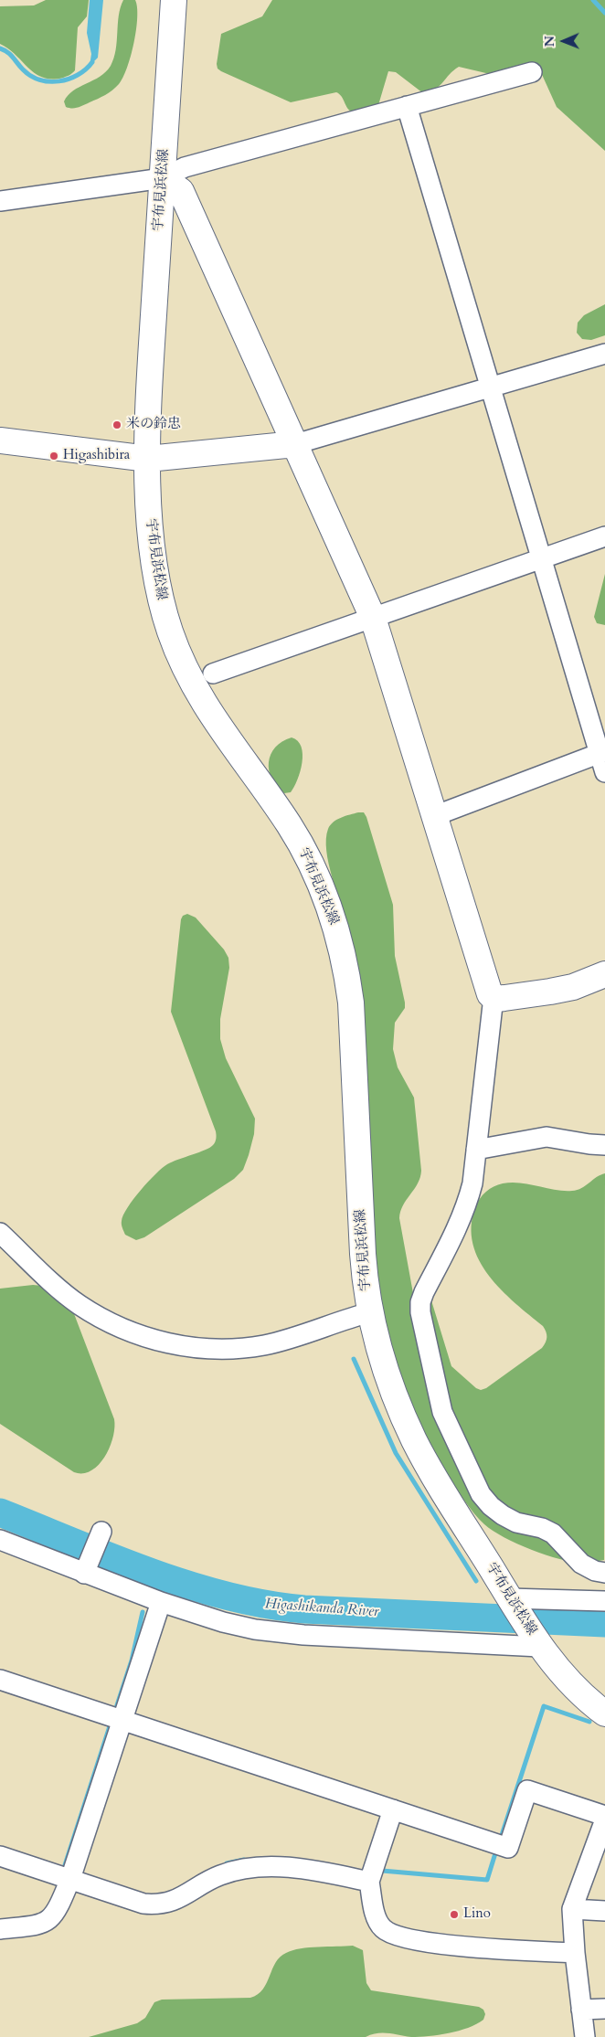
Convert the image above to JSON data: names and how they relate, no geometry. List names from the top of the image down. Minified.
{"streets":{"main road":["宇布見浜松線"]},"water":["Higashikanda River"],"places":["米の鈴忠","Higashibira","Lino"],"north":"left"}
